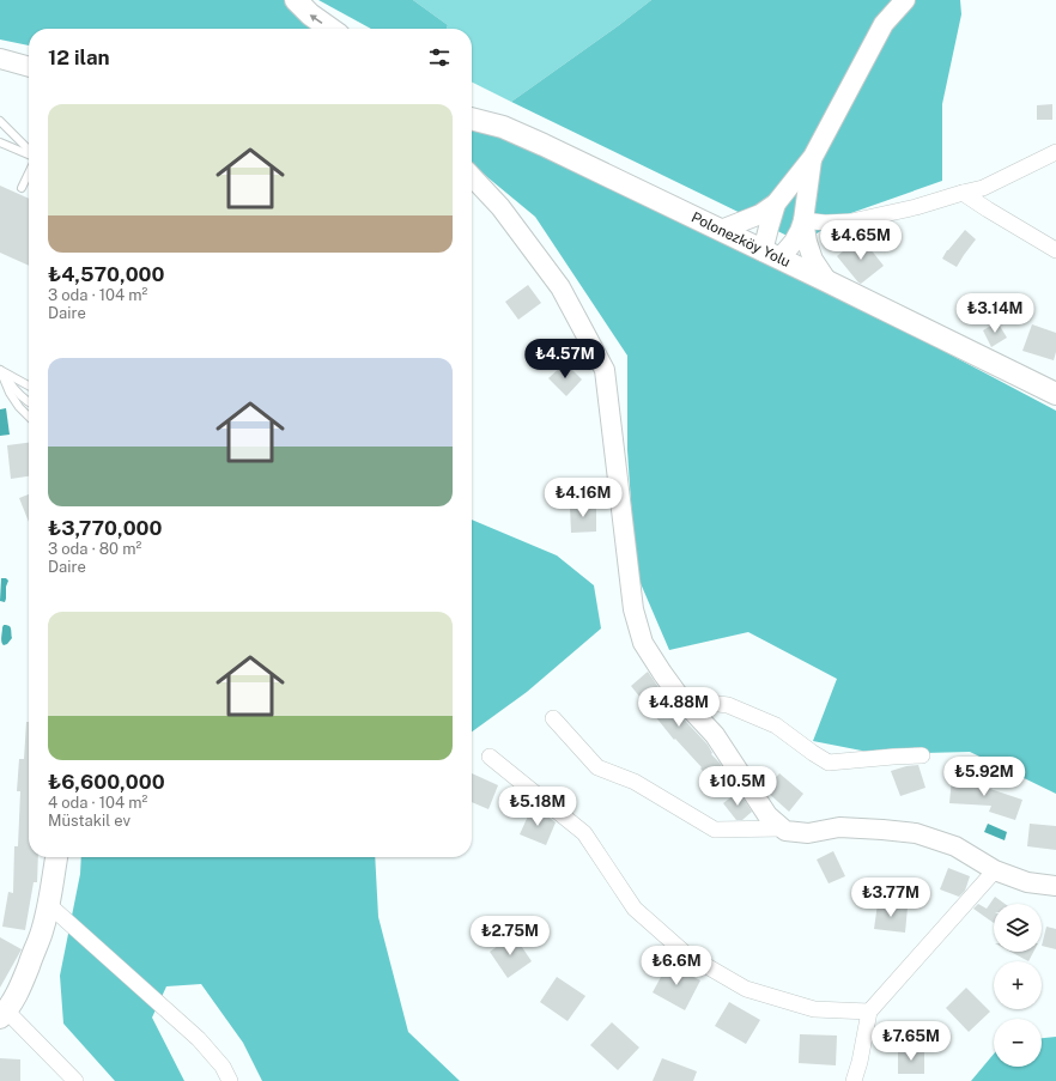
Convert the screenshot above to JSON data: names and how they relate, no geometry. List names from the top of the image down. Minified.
{"streets":{"main road":["Polonezköy Yolu"]},"page":{"heading":"12 ilan","list":[{"name":"₺4,570,000","note":"3 oda · 104 m² · Daire"},{"name":"₺3,770,000","note":"3 oda · 80 m² · Daire"},{"name":"₺6,600,000","note":"4 oda · 104 m² · Müstakil ev"}],"price":["₺4.65M","₺3.14M","₺4.57M","₺4.16M","₺4.88M","₺5.92M","₺10.5M","₺5.18M","₺3.77M","₺2.75M","₺6.6M","₺7.65M"],"map_buttons":["+","−"]}}
